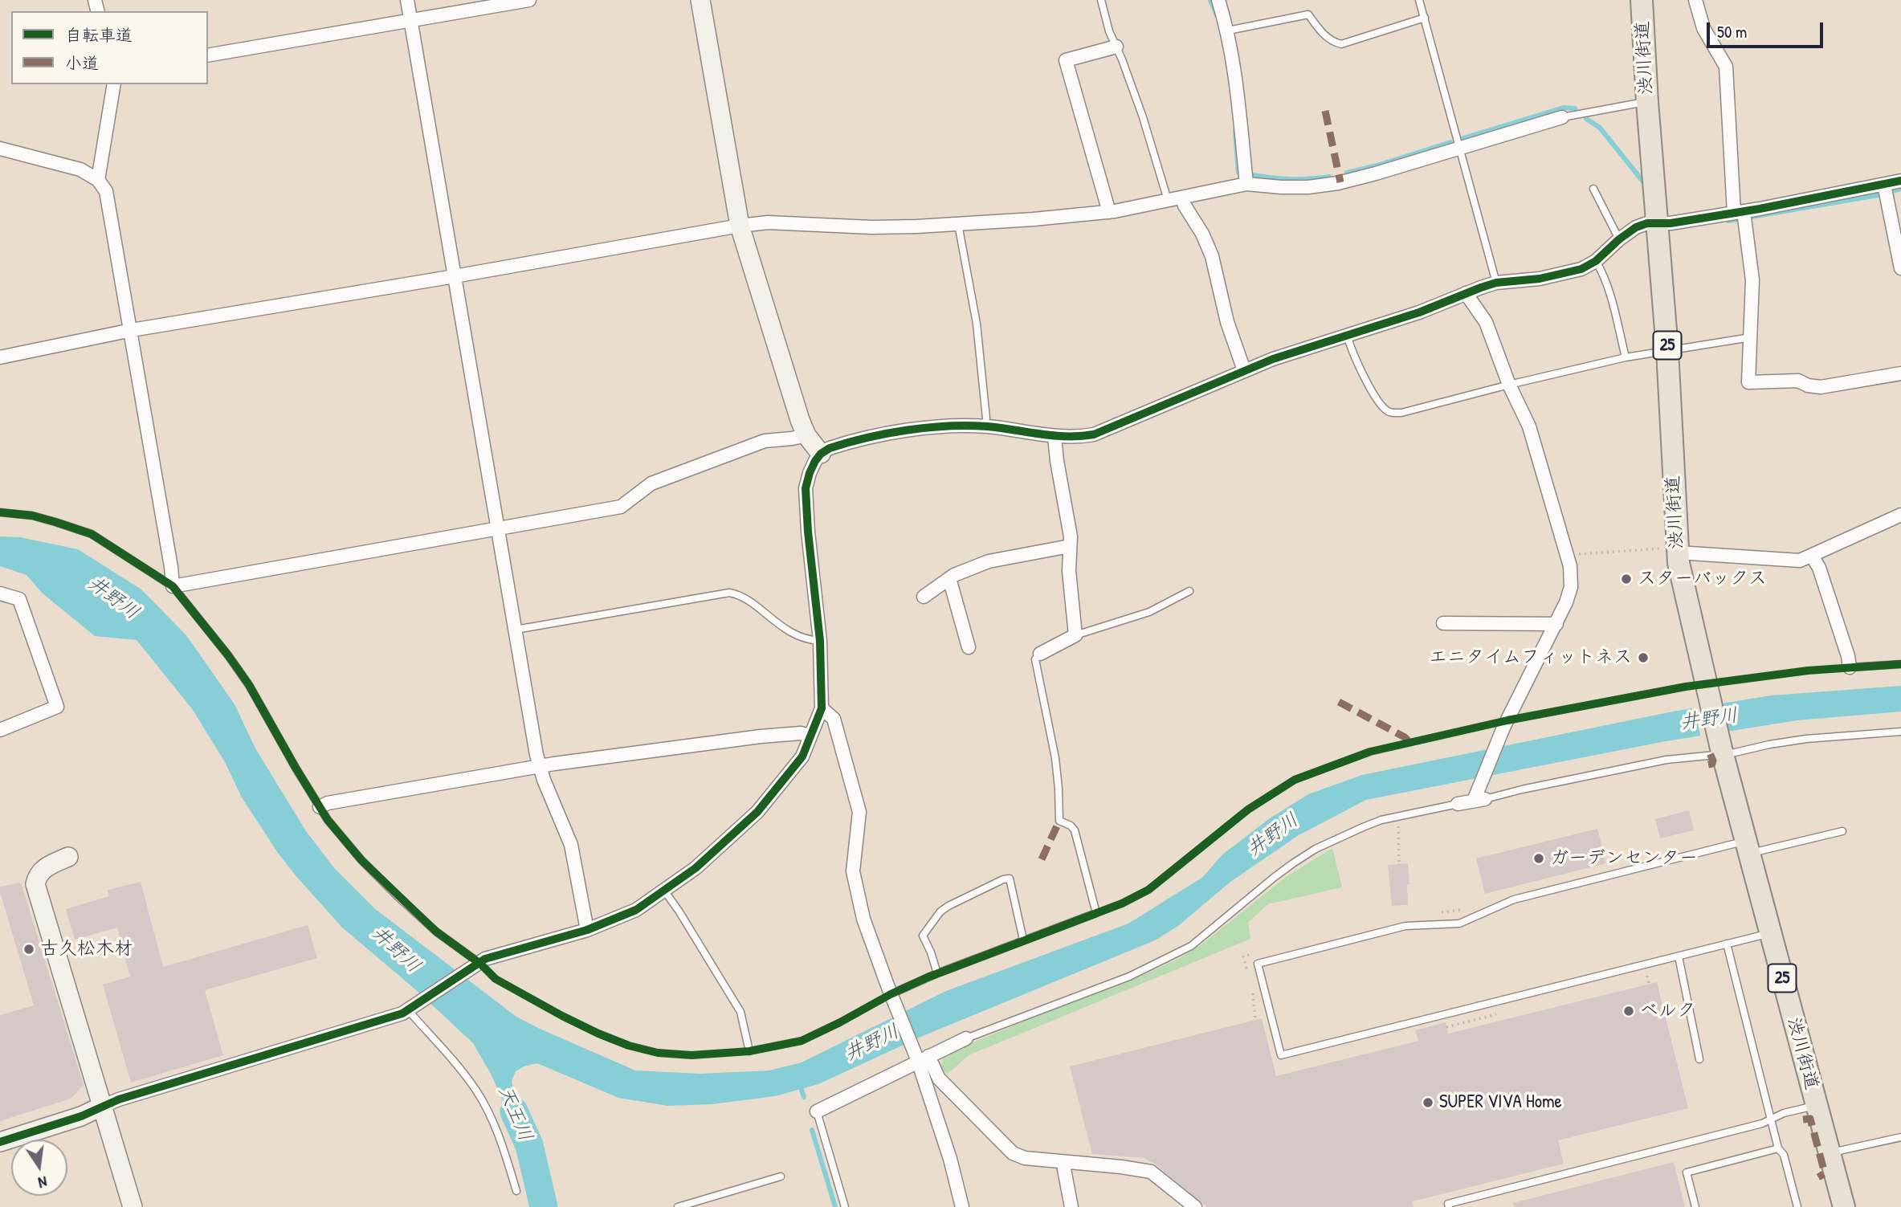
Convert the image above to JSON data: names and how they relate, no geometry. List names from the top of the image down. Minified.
{"streets":{"main road":["渋川街道","25"]},"water":["井野川","天王川"],"places":["スターバックス","エニタイムフィットネス","ガーデンセンター","古久松木材","ベルク","SUPER VIVA Home"],"legend":["自転車道","小道"],"scale_bar":"50 m","north":"bottom"}
